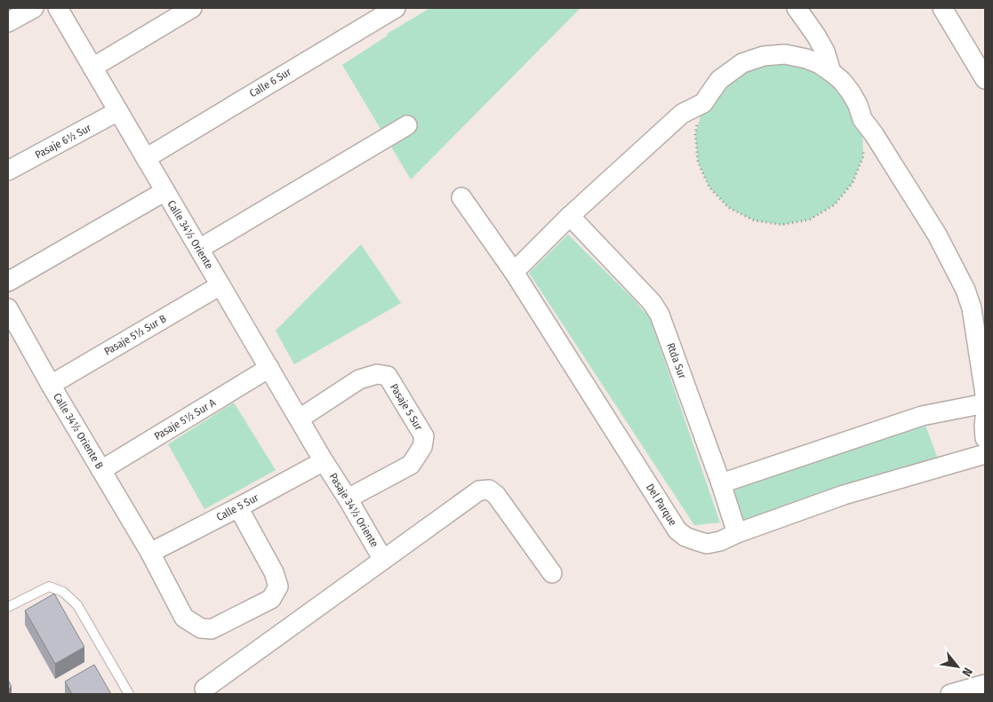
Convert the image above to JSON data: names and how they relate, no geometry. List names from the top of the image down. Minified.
{"streets":{"street":["Calle 6 Sur","Pasaje 6½ Sur","Calle 34½ Oriente","Pasaje 5½ Sur B","Rtda Sur","Pasaje 5 Sur","Pasaje 5½ Sur A","Calle 34½ Oriente B","Del Parque","Calle 5 Sur","Pasaje 34½ Oriente"]},"crossings":[["Calle 6 Sur","Calle 34½ Oriente"],["Pasaje 6½ Sur","Calle 34½ Oriente"],["Calle 34½ Oriente","Pasaje 5½ Sur B"],["Calle 34½ Oriente","Pasaje 5 Sur"],["Calle 34½ Oriente","Pasaje 5½ Sur A"],["Calle 34½ Oriente","Calle 5 Sur"],["Calle 34½ Oriente","Pasaje 34½ Oriente"],["Pasaje 5½ Sur B","Calle 34½ Oriente B"],["Rtda Sur","Del Parque"],["Pasaje 5 Sur","Pasaje 34½ Oriente"],["Pasaje 5½ Sur A","Calle 34½ Oriente B"],["Calle 34½ Oriente B","Calle 5 Sur"],["Calle 5 Sur","Pasaje 34½ Oriente"]],"north":"bottom right"}
